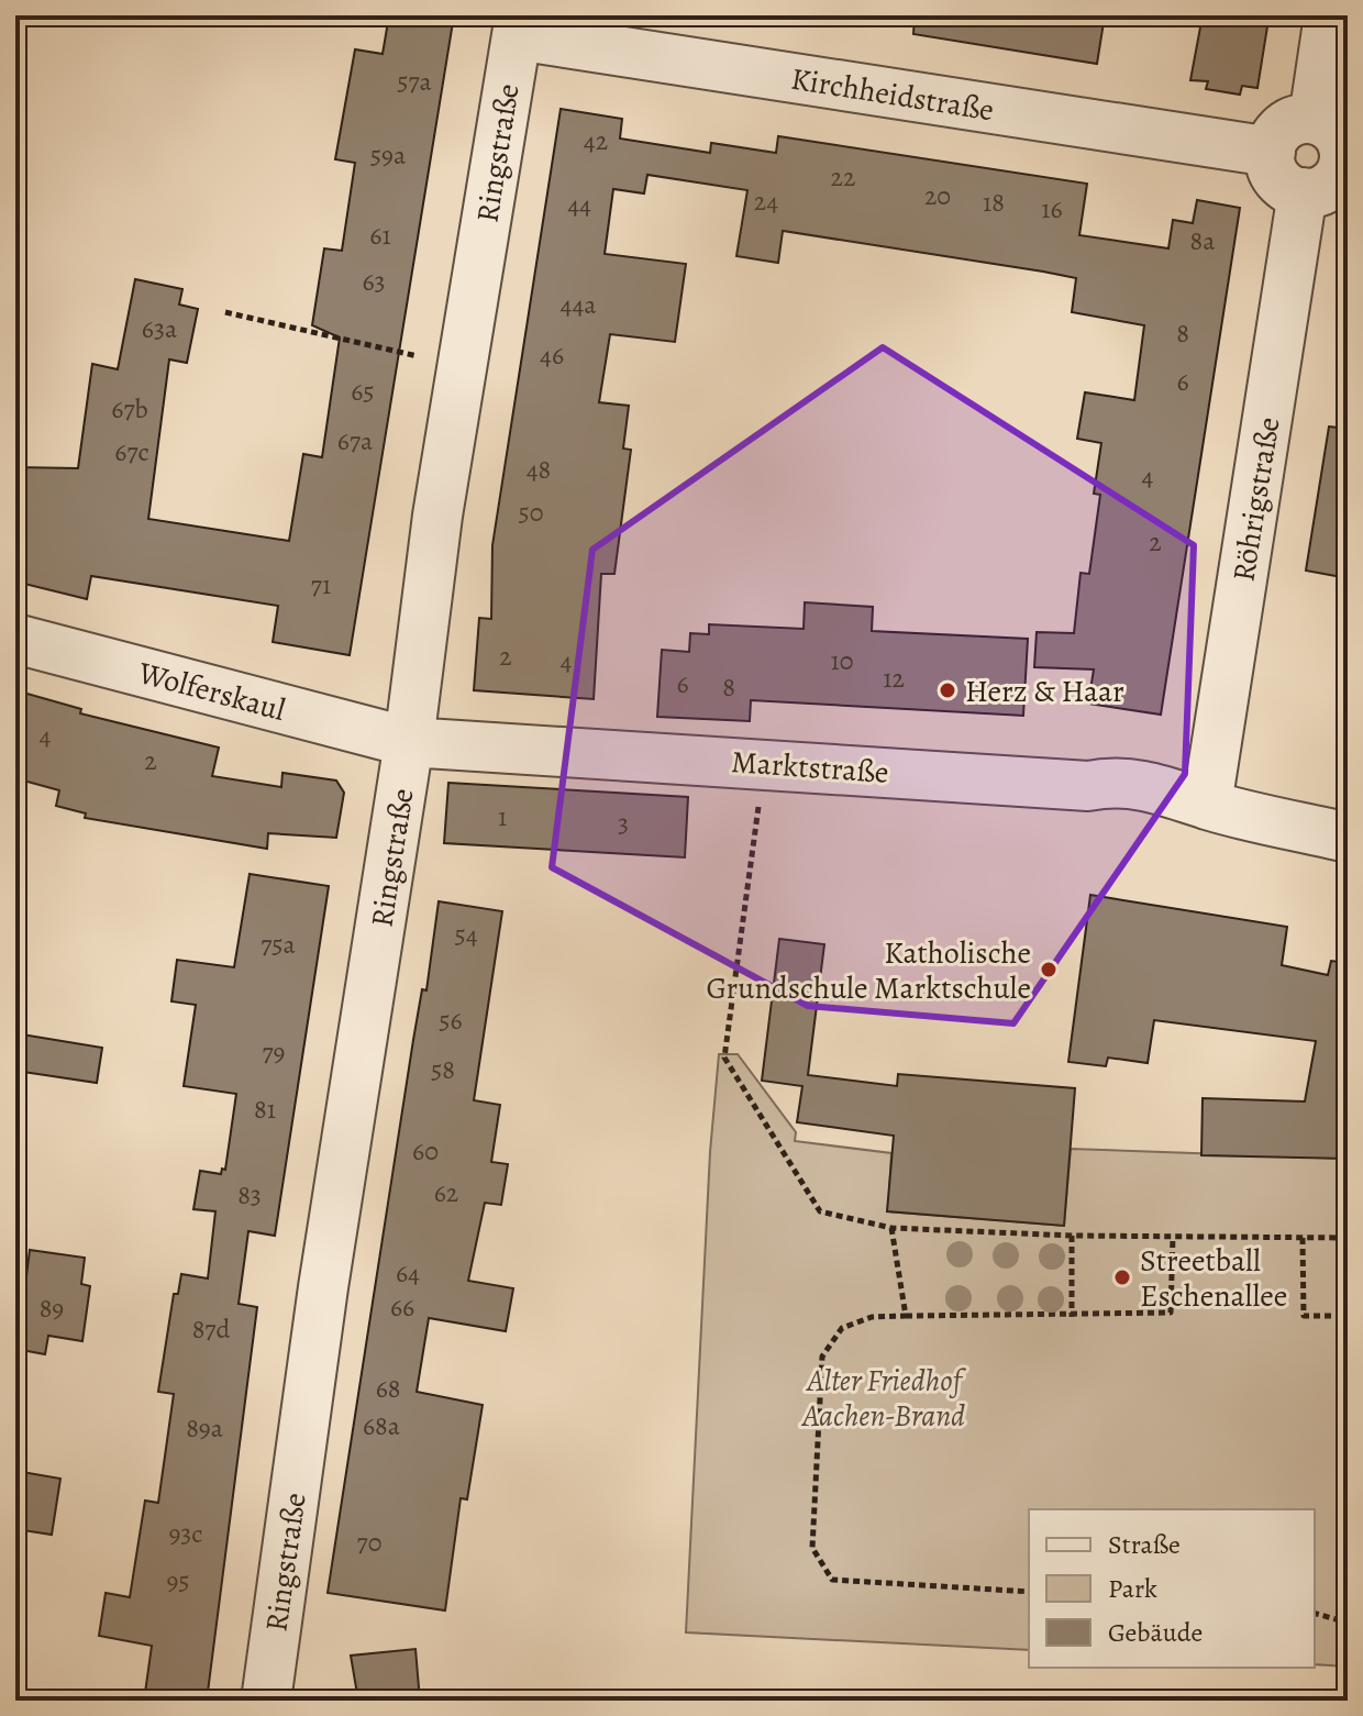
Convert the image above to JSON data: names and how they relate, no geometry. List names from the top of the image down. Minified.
{"streets":{"street":["Kirchheidstraße","Ringstraße","Röhrigstraße","Wolferskaul","Marktstraße"]},"crossings":[["Kirchheidstraße","Ringstraße"],["Kirchheidstraße","Röhrigstraße"],["Ringstraße","Wolferskaul"],["Ringstraße","Marktstraße"],["Röhrigstraße","Marktstraße"],["Wolferskaul","Marktstraße"]],"parks":["Alter Friedhof Aachen-Brand"],"places":["Herz & Haar","Katholische Grundschule Marktschule","Streetball Eschenallee"],"house_numbers":["57a","42","59a","22","20","24","18","44","16","61","8a","63","44a","63a","8","46","6","65","67b","67a","67c","48","4","50","2","71","2","4","10","12","6","8","4","2","1","3","54","75a","56","79","58","81","60","62","83","64","66","89","87d","68","68a","89a","93c","70","95"],"legend":["Straße","Park","Gebäude"]}
